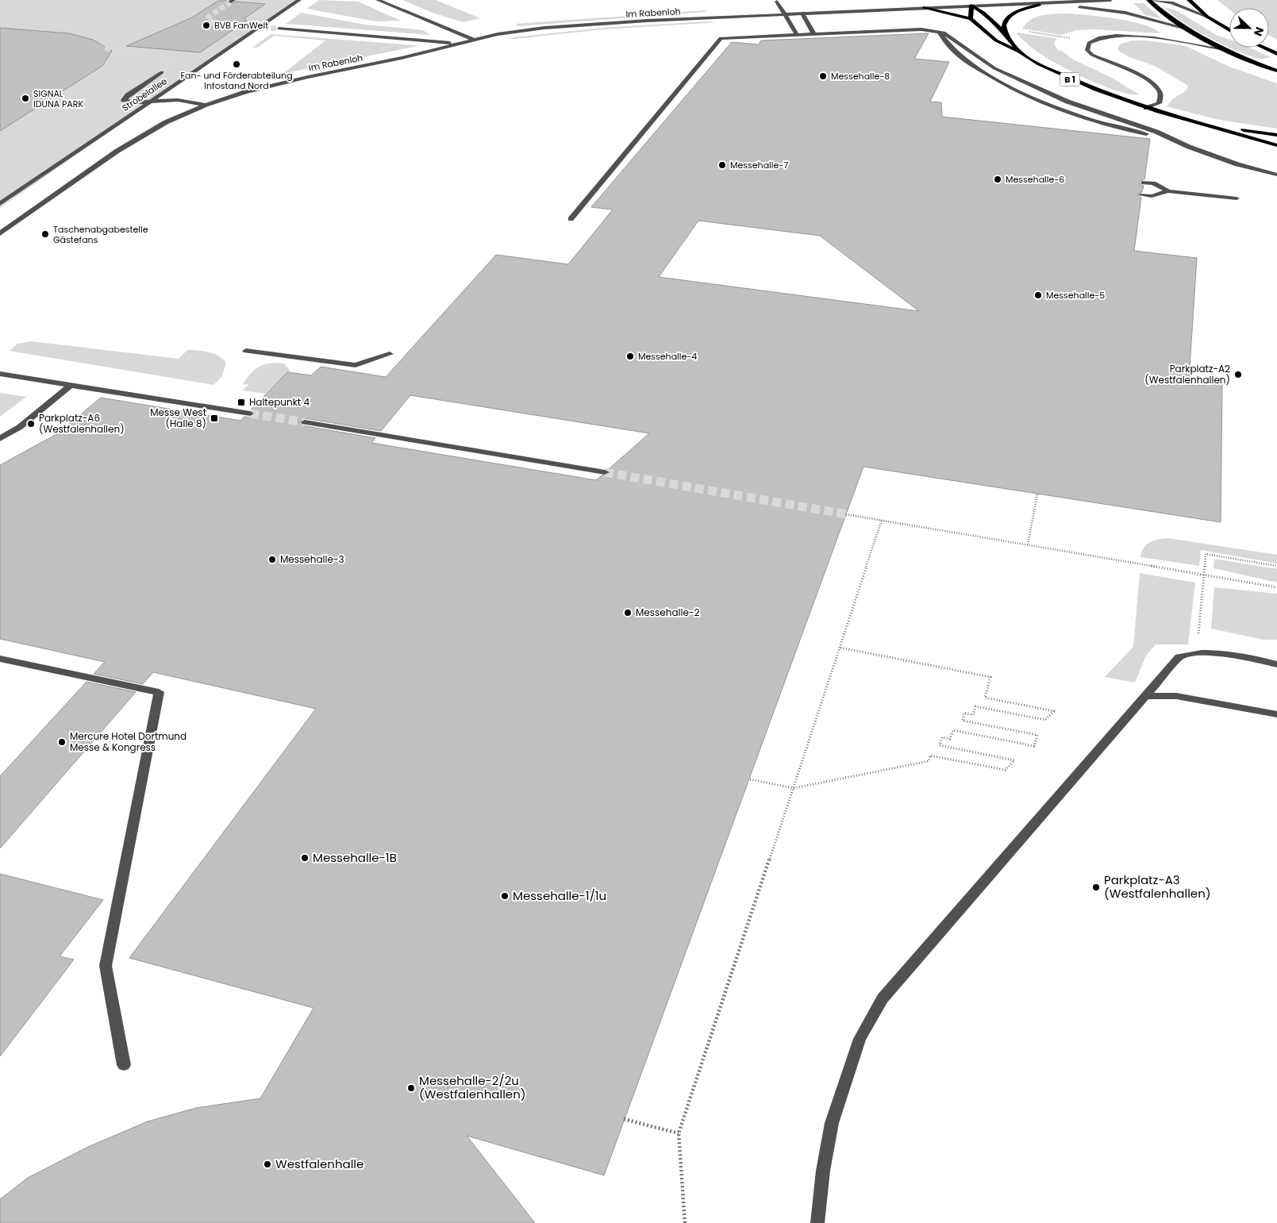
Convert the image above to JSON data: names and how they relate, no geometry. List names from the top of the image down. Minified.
{"streets":{"main road":["B 1"],"street":["Im Rabenloh","Strobelallee"]},"crossings":[["Im Rabenloh","B 1"]],"places":{"other":["BVB FanWelt","Fan- und Förderabteilung Infostand Nord","Messehalle-8","SIGNAL IDUNA PARK","Messehalle-7","Messehalle-6","Taschenabgabestelle Gästefans","Messehalle-5","Messehalle-4","Parkplatz-A2 (Westfalenhallen)","Parkplatz-A6 (Westfalenhallen)","Messehalle-3","Messehalle-2","Mercure Hotel Dortmund Messe & Kongress","Messehalle-1B","Parkplatz-A3 (Westfalenhallen)","Messehalle-1/1u","Messehalle-2/2u (Westfalenhallen)","Westfalenhalle"],"transit":["Haltepunkt 4","Messe West (Halle 8)"]},"north":"right"}
